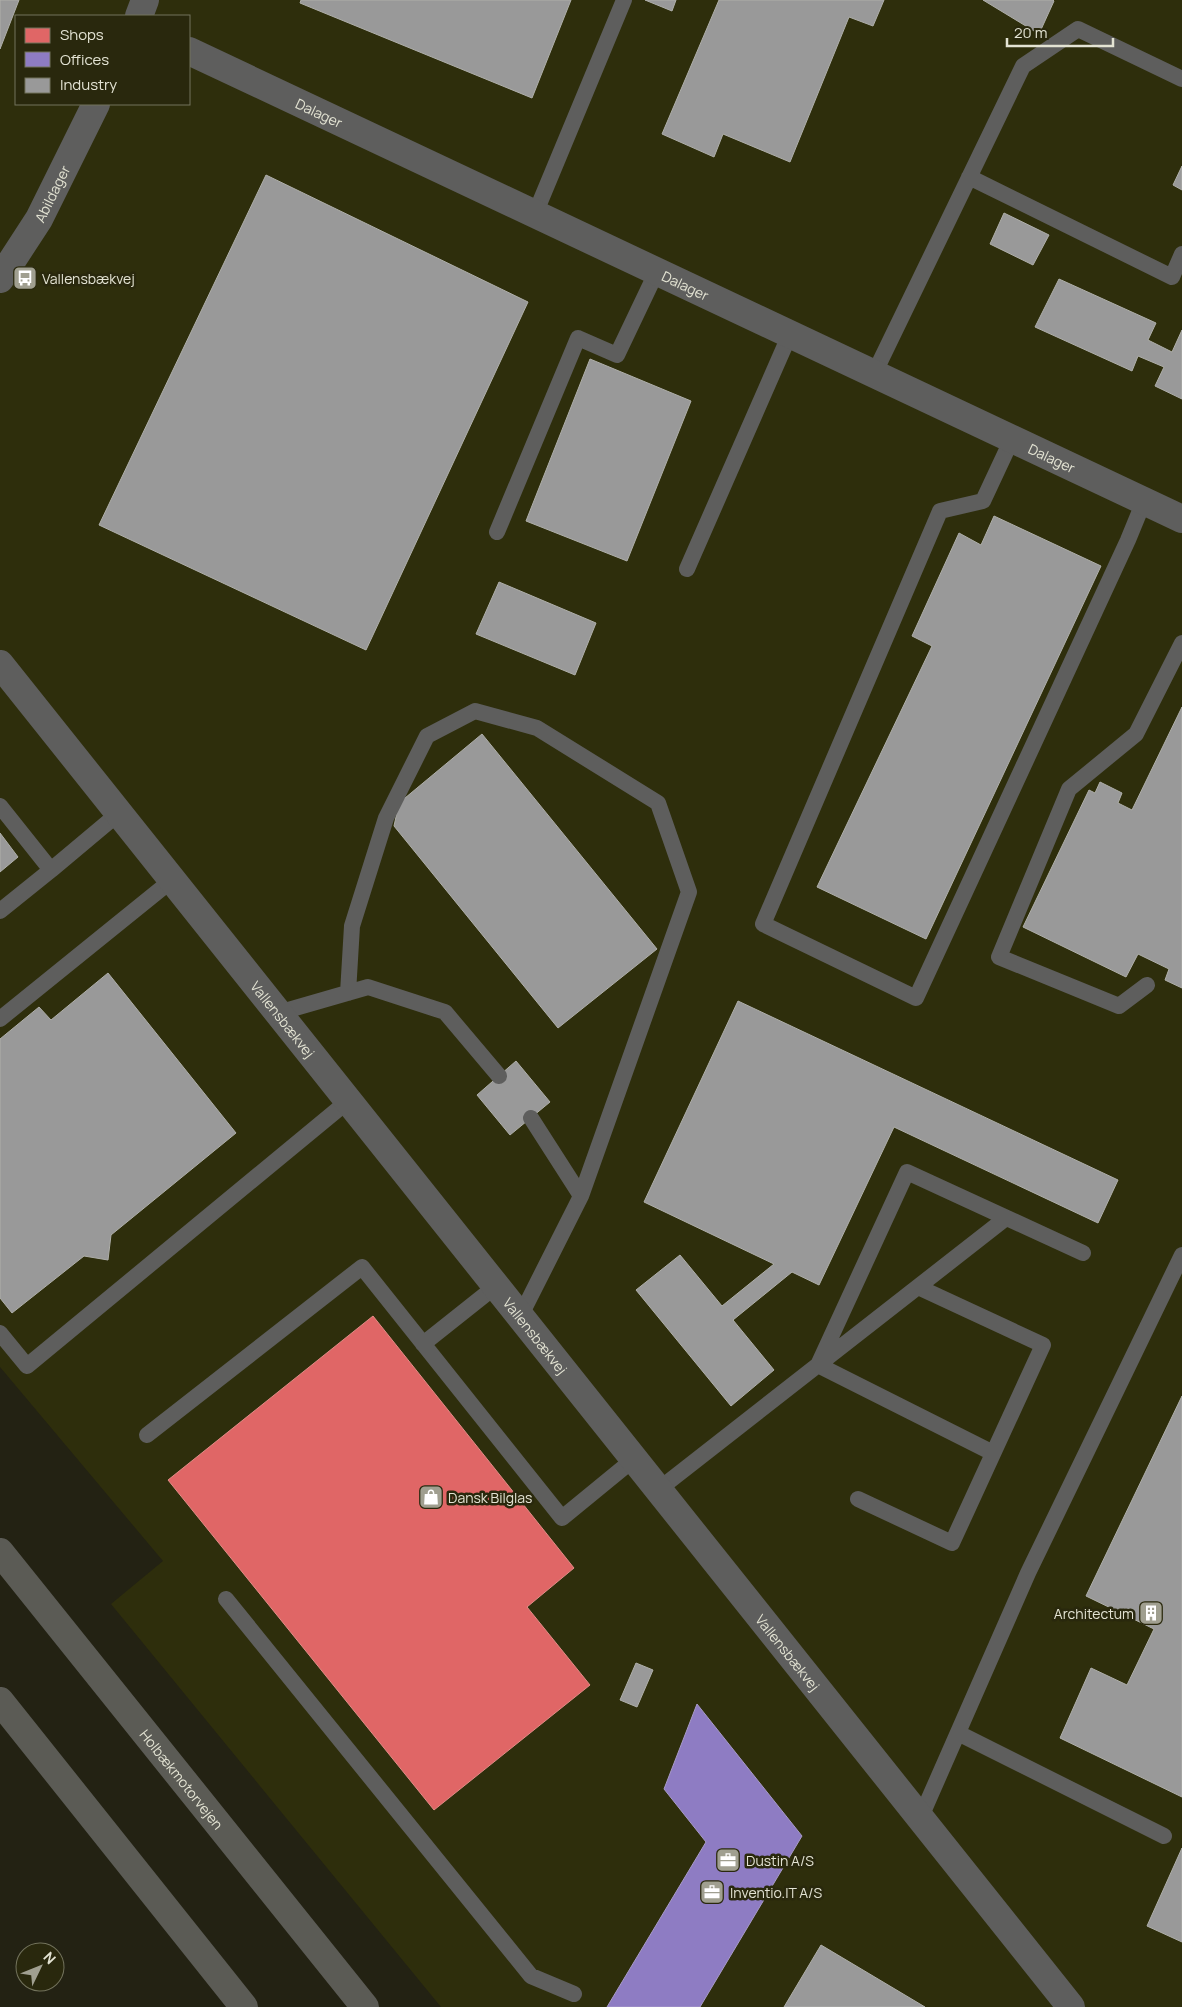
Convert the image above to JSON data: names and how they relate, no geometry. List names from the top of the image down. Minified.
{"streets":{"highway":["Holbækmotorvejen"],"street":["Dalager","Abildager","Vallensbækvej"]},"places":{"bus stop":["Vallensbækvej"],"shop":["Dansk Bilglas"],"building":["Architectum"],"office":["Dustin A/S","Inventio.IT A/S"]},"legend":["Shops","Offices","Industry"],"scale_bar":"20 m","north":"top right"}
